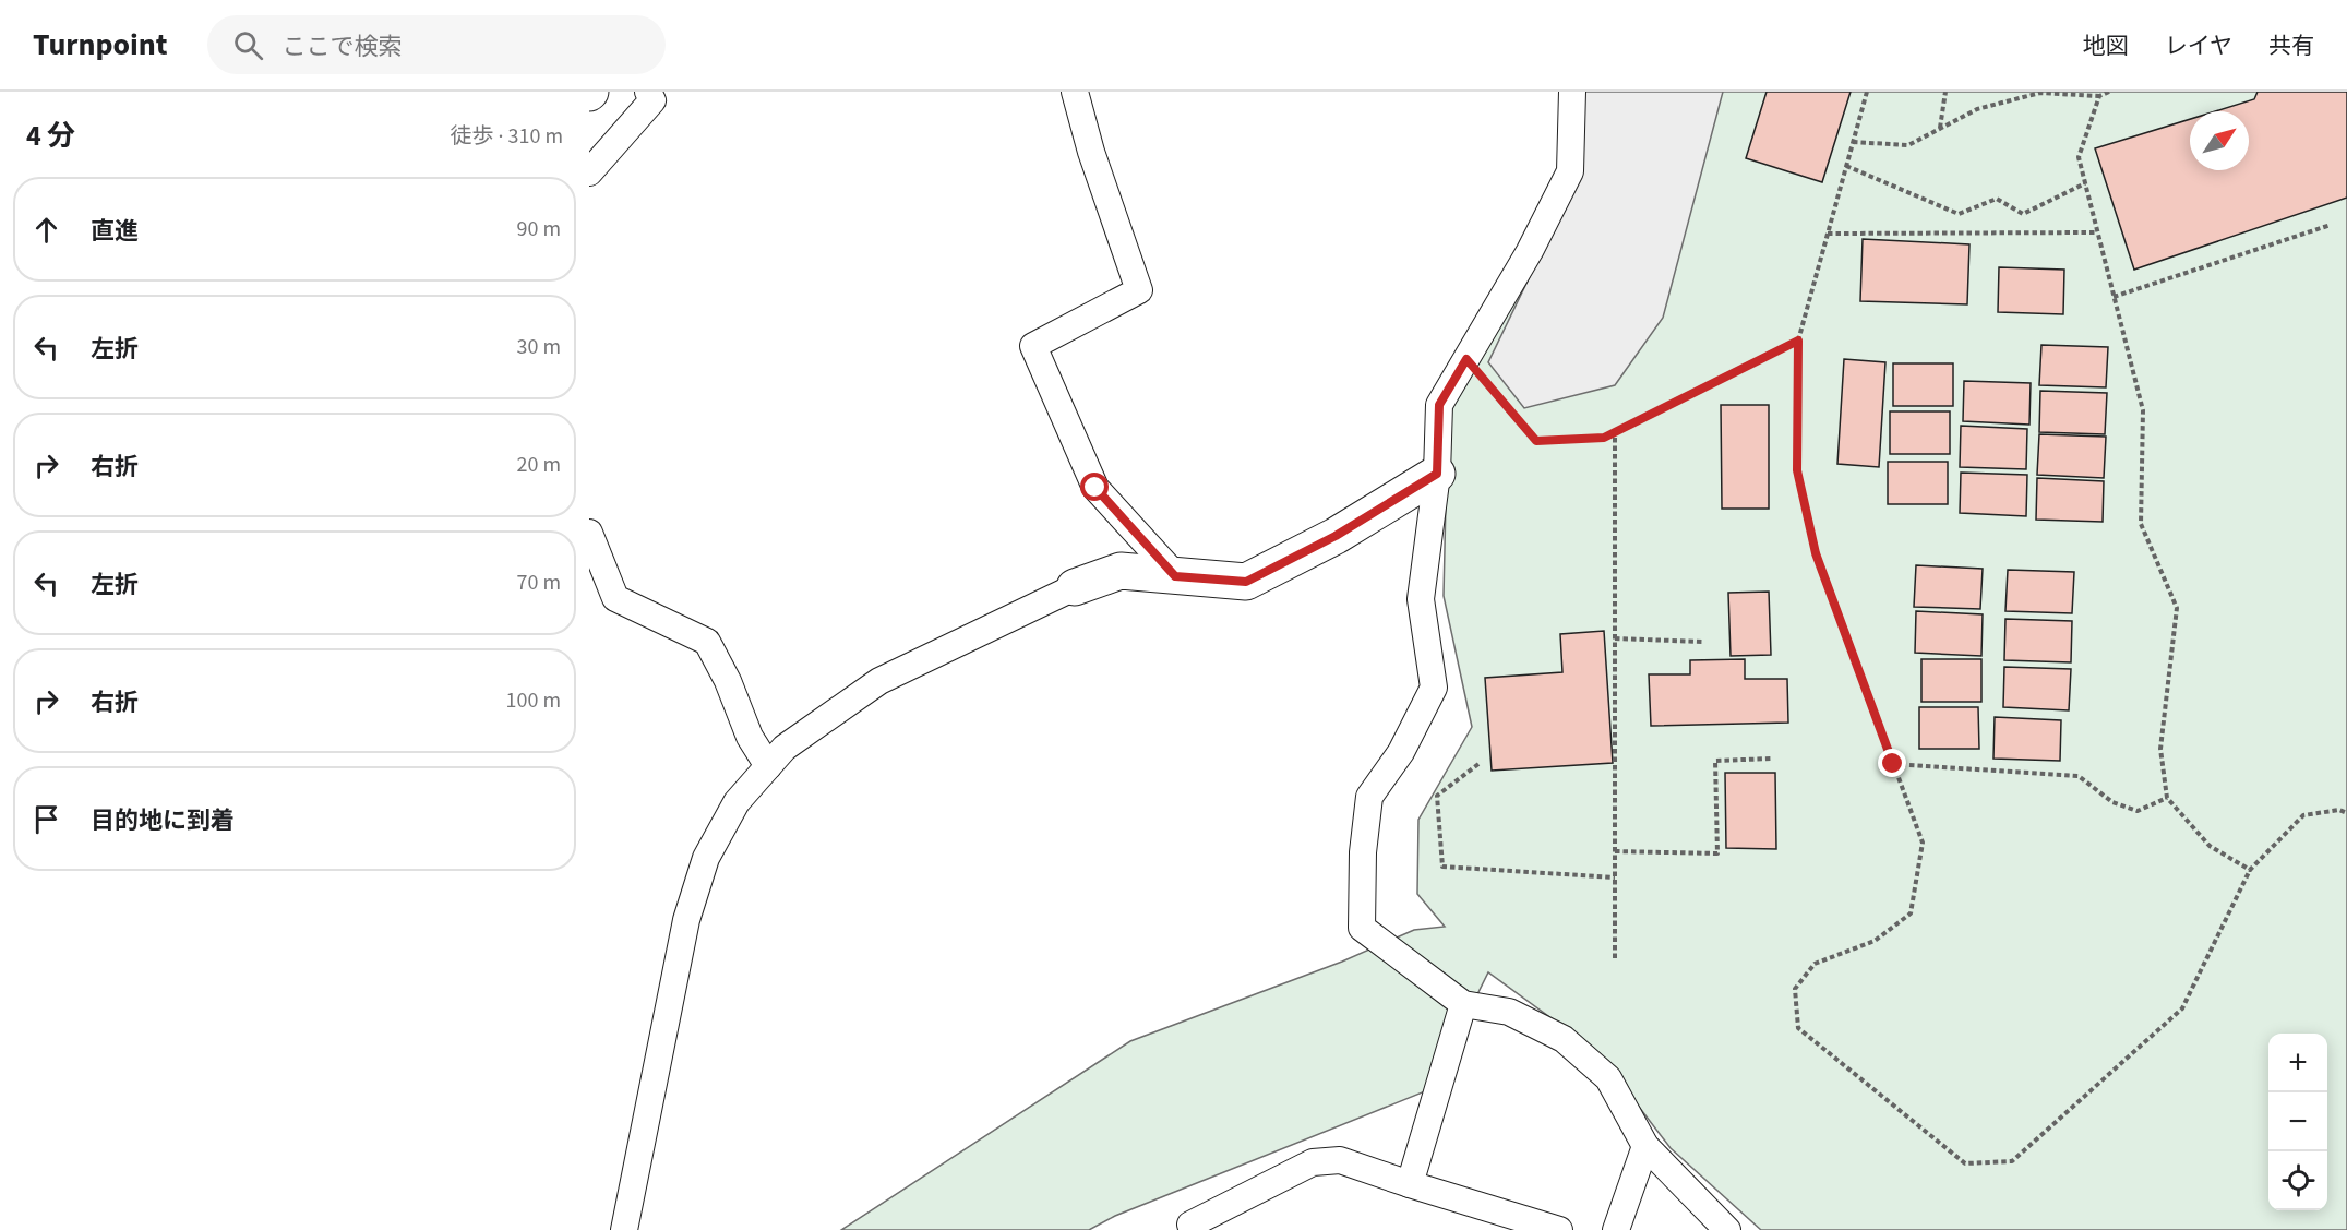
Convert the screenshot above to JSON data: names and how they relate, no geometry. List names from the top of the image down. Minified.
{"north":"top right","page":{"header":"Turnpoint","search":"ここで検索","nav":["地図","レイヤ","共有"],"heading":["4 分","徒歩 · 310 m"],"list":[["直進","90 m"],["左折","30 m"],["右折","20 m"],["左折","70 m"],["右折","100 m"],"目的地に到着"],"map_buttons":["+","−"]}}
